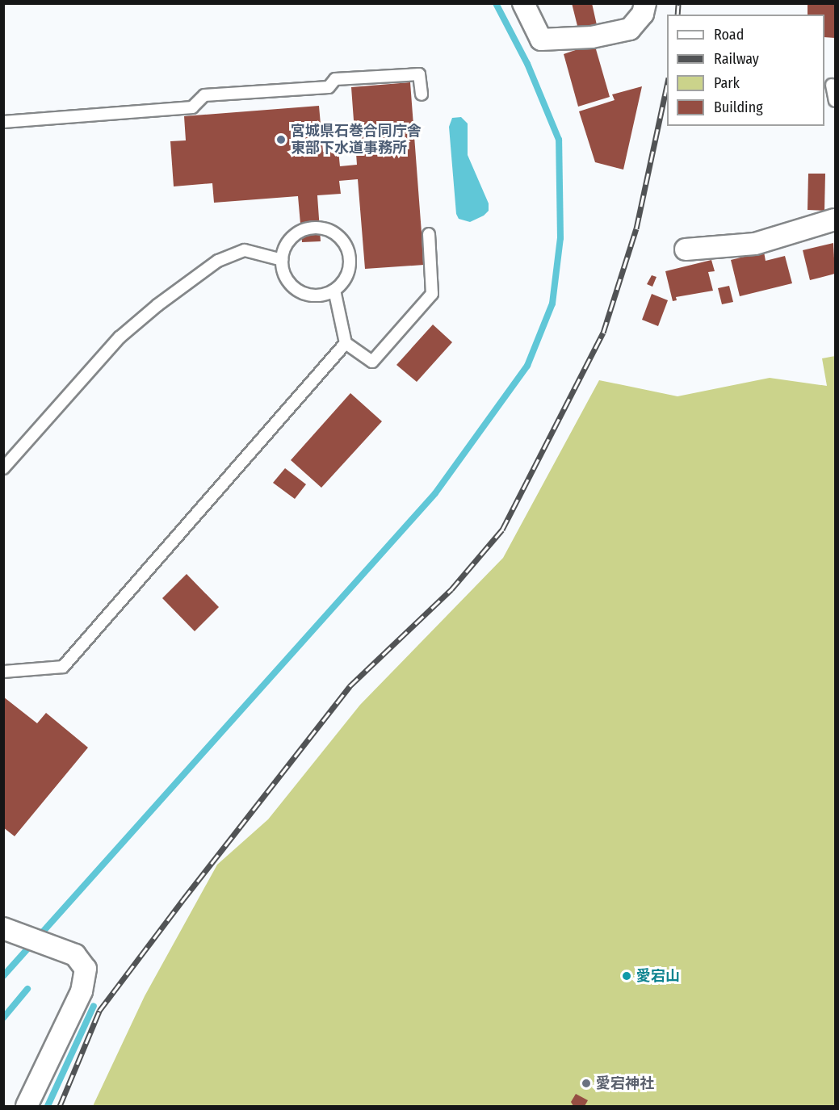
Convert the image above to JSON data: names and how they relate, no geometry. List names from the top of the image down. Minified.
{"places":["宮城県石巻合同庁舎 東部下水道事務所","愛宕山","愛宕神社"],"legend":["Road","Railway","Park","Building"]}
